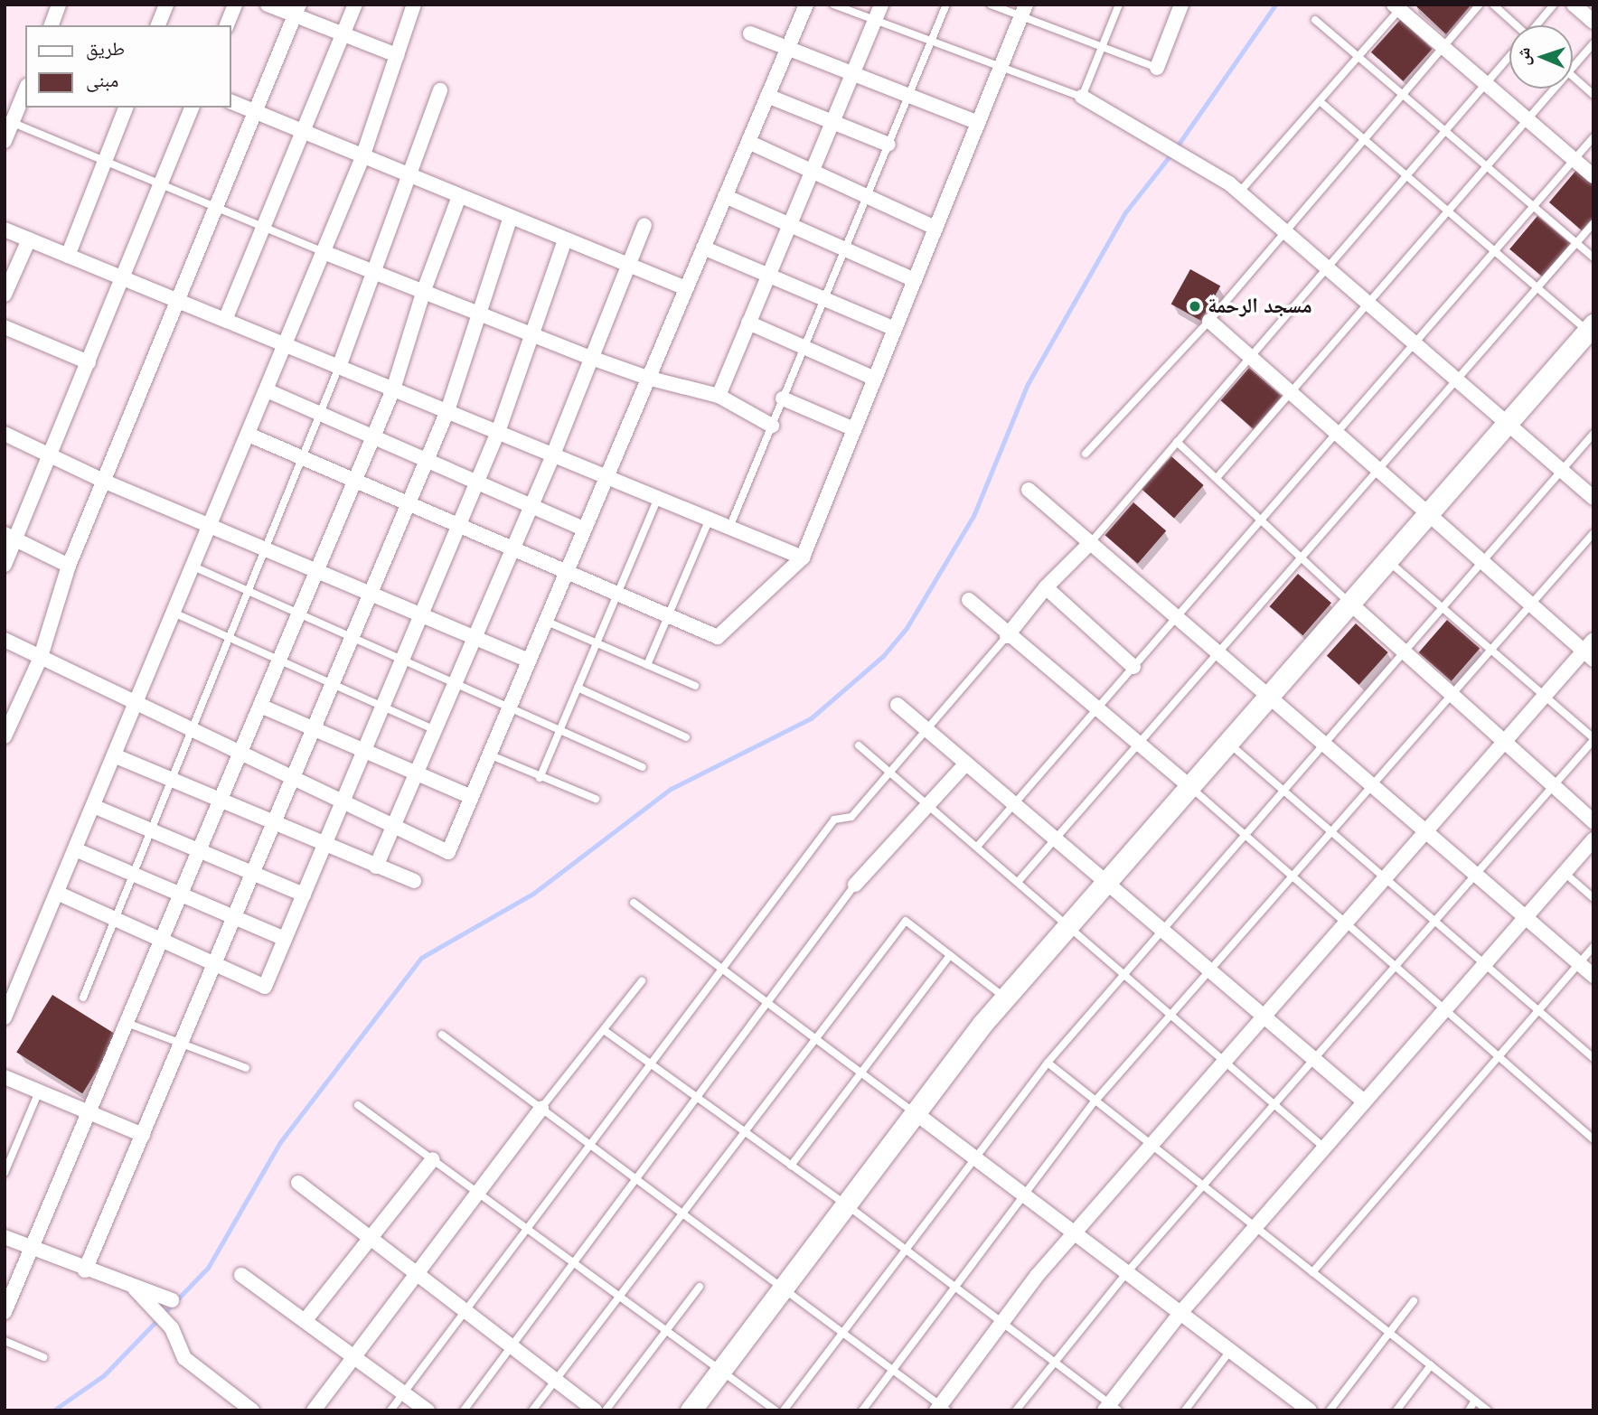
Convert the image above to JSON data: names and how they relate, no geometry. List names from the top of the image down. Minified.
{"places":["مسجد الرحمة"],"legend":["طريق","مبنى"],"north":"left"}
